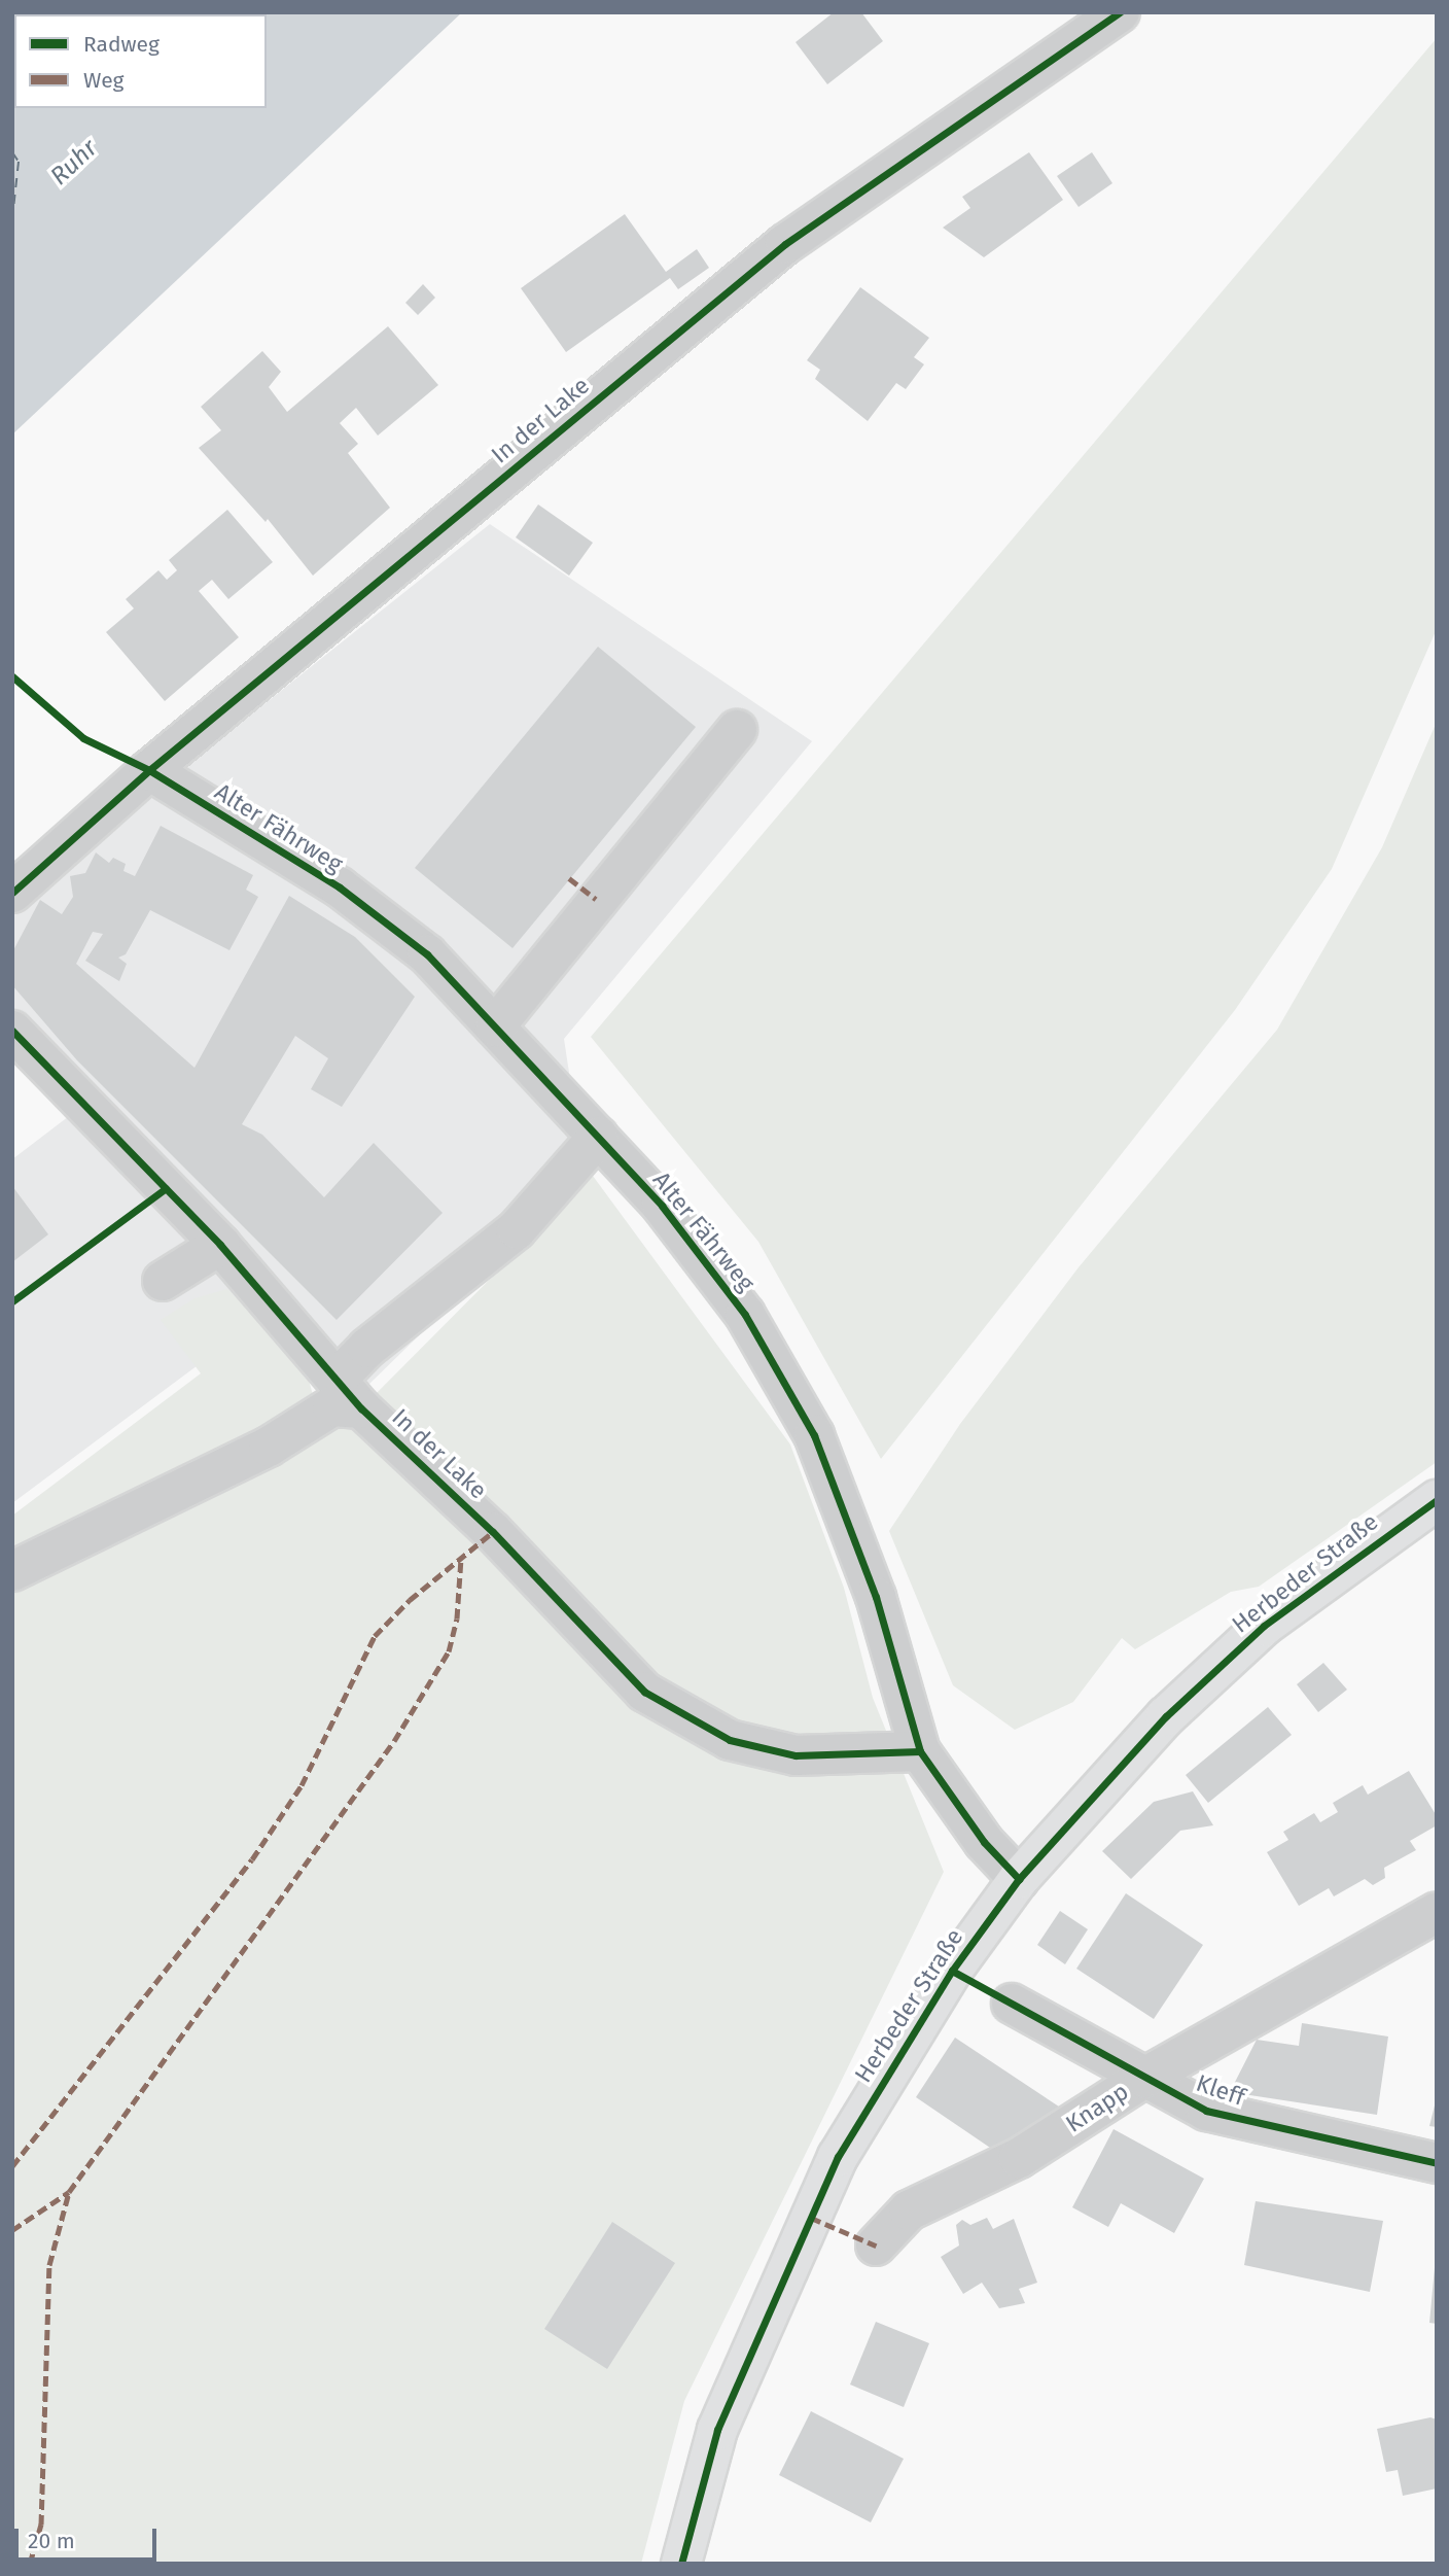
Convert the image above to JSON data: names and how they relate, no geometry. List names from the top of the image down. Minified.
{"streets":{"main road":["Herbeder Straße"],"street":["In der Lake","Alter Fährweg","Kleff","Knapp"]},"crossings":[["In der Lake","Alter Fährweg"],["Alter Fährweg","Herbeder Straße"],["Kleff","Knapp"]],"water":["Ruhr"],"legend":["Radweg","Weg"],"scale_bar":"20 m"}
